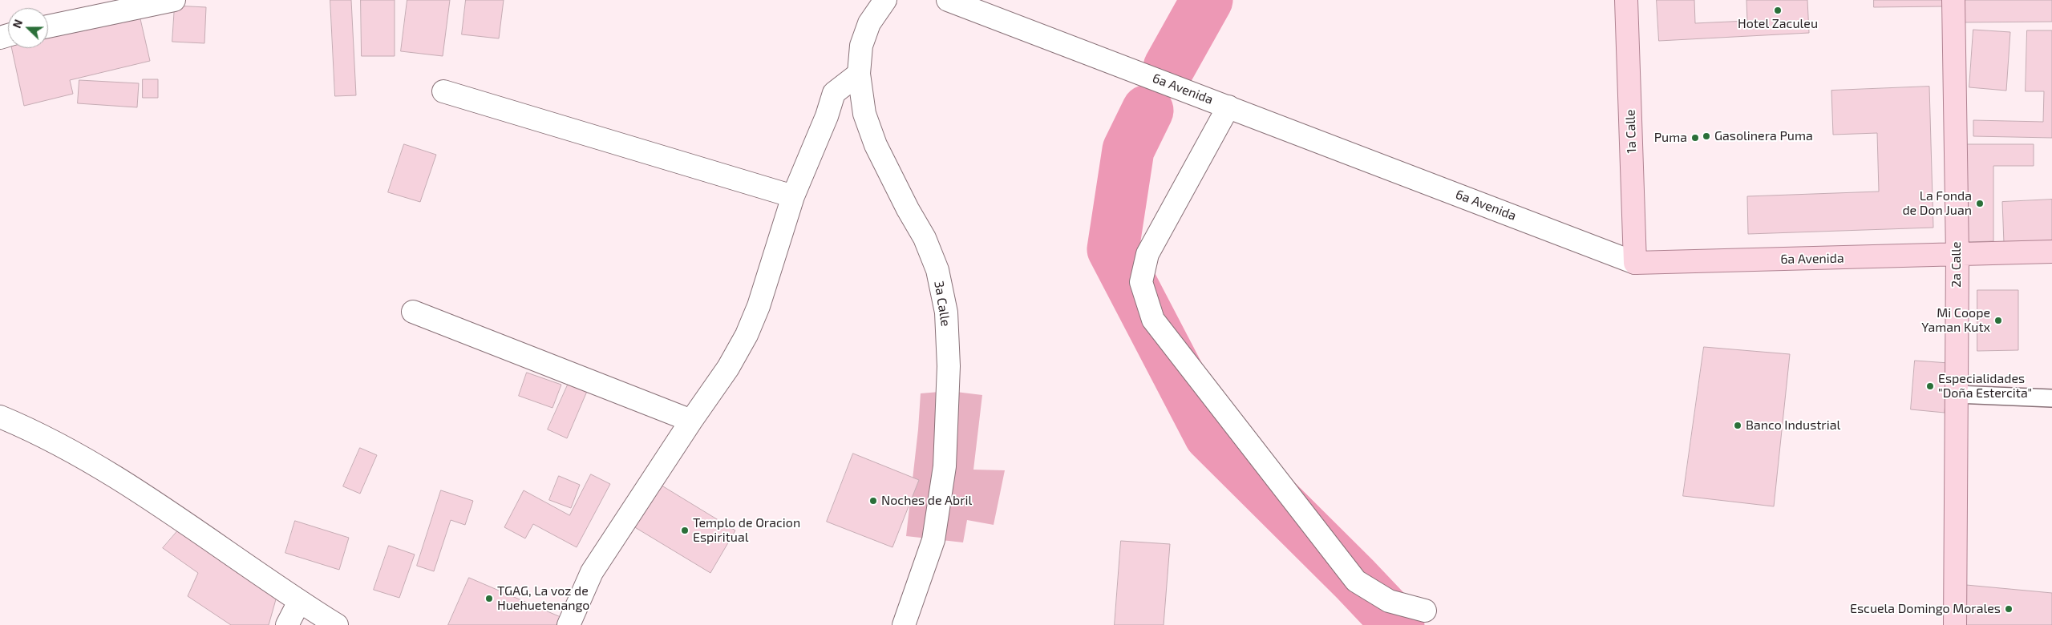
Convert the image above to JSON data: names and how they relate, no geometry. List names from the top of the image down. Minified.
{"streets":{"main road":["6a Avenida","1a Calle","2a Calle"],"street":["3a Calle"]},"crossings":[["6a Avenida","1a Calle"],["6a Avenida","2a Calle"]],"places":["Hotel Zaculeu","Gasolinera Puma","Puma","La Fonda de Don Juan","Mi Coope Yaman Kutx","Especialidades \"Doña Estercita\"","Banco Industrial","Noches de Abril","Templo de Oracion Espiritual","TGAG, La voz de Huehuetenango","Escuela Domingo Morales"],"north":"left"}
